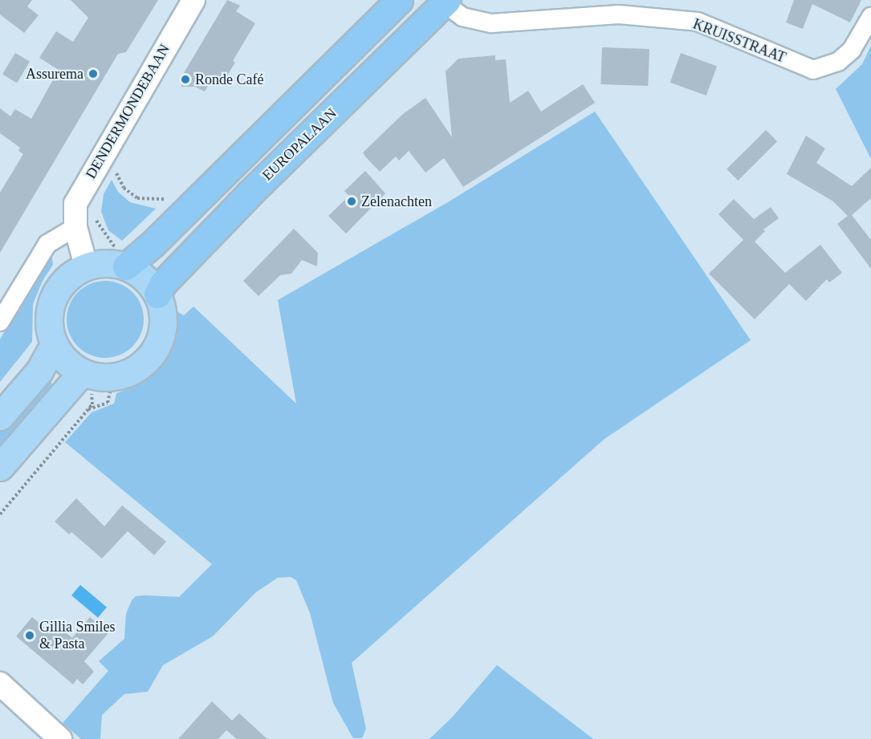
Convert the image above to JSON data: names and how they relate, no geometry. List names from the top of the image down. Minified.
{"streets":{"highway":["EUROPALAAN"],"street":["KRUISSTRAAT","DENDERMONDEBAAN"]},"crossings":[["KRUISSTRAAT","EUROPALAAN"],["DENDERMONDEBAAN","EUROPALAAN"]],"places":["Assurema","Ronde Café","Zelenachten","Gillia Smiles & Pasta"]}
